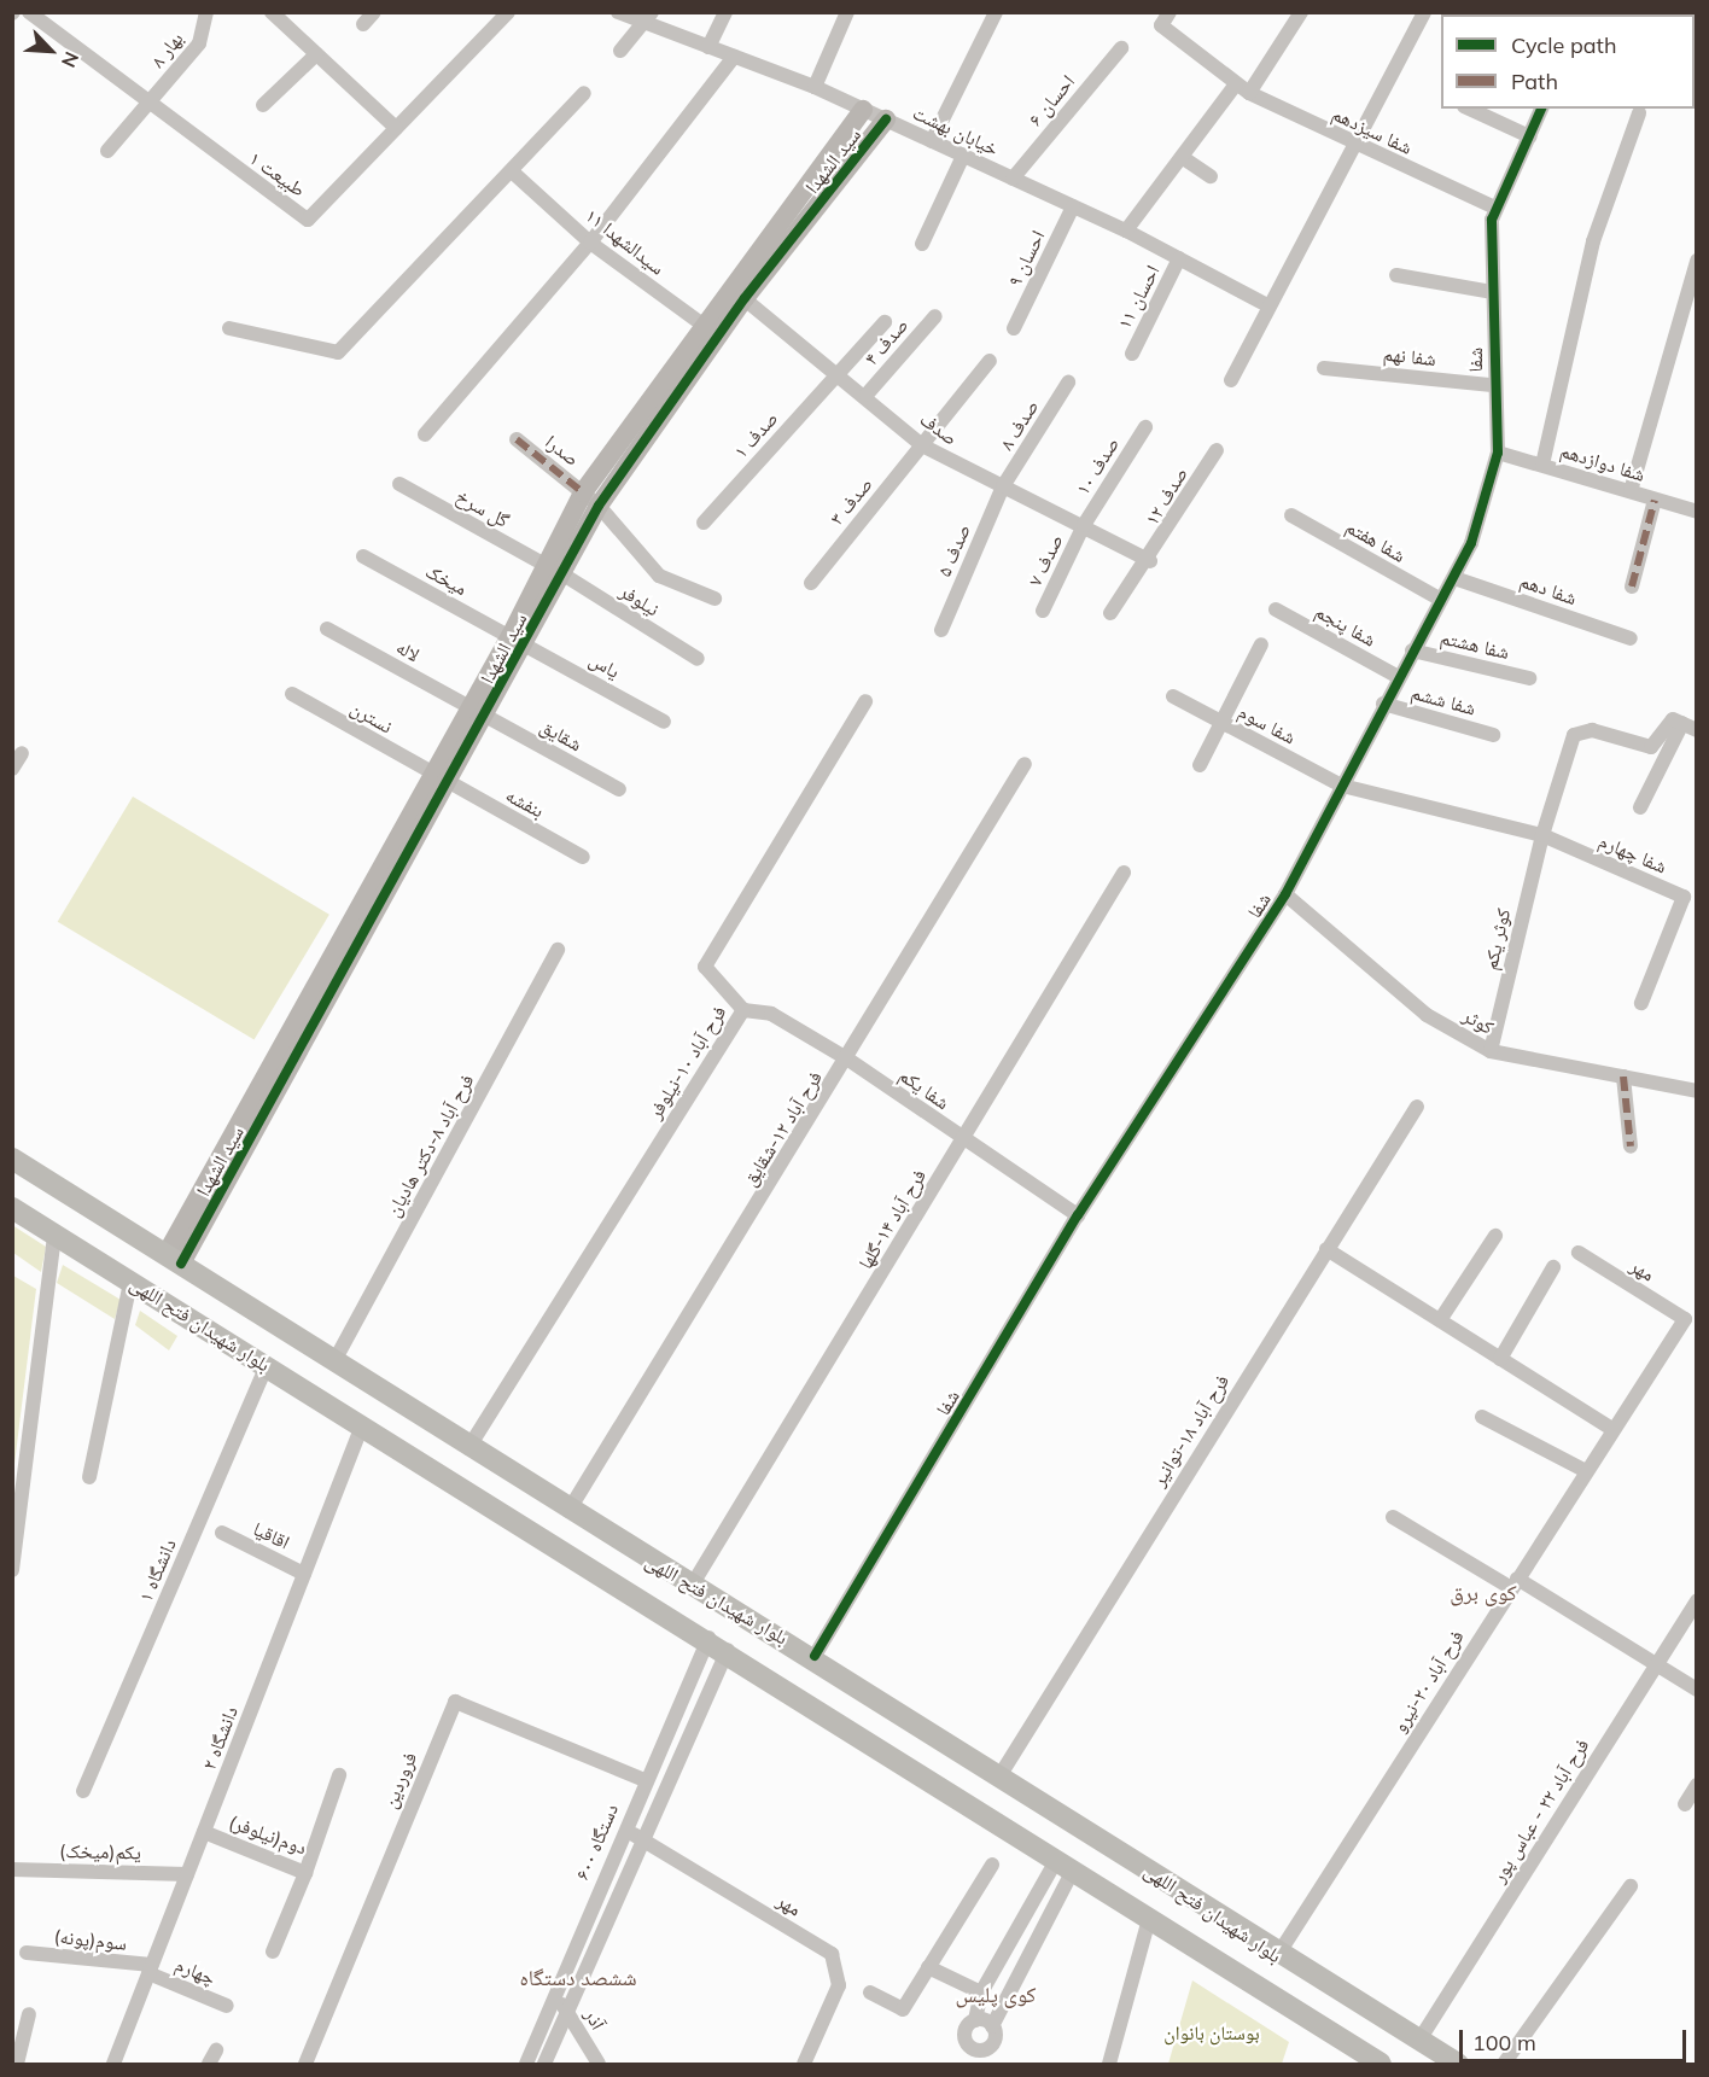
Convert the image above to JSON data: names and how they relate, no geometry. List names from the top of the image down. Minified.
{"streets":{"main road":["بلوار شهیدان فتح اللهی"],"street":["بهار ۸","احسان ۶","خیابان بهشت","شفا سیزدهم","سید الشهدا","طبیعت ۱","سیدالشهدا ۱۱","احسان ۹","احسان ۱۱","صدف ۴","شفا نهم","شفا","صدف ۸","صدف","صدف ۱","صدرا","شفا دوازدهم","صدف ۱۰","صدف ۱۲","صدف ۳","گل سرخ","شفا هفتم","صدف ۵","صدف ۷","میخک","شفا دهم","نیلوفر","شفا پنجم","شفا هشتم","لاله","یاس","شفا ششم","نسترن","شفا سوم","شقایق","بنفشه","شفا چهارم","کوثر یکم","کوثر","فرح آباد ۱۰-نیلوفر","شفا یکم","فرح آباد ۱۲-شقایق","فرح آباد ۸-دکتر هادیان","فرح آباد ۱۴-گلها","مهر","فرح آباد ۱۸-توانیر","اقاقيا","دانشگاه ۱","فرح آباد ۲۰-نیرو","دانشگاه ۲","فروردین","فرح آباد ۲۲ - عباس پور","دوم(نیلوفر)","۶۰۰ دستگاه","یکم(میخک)","سوم(پونه)","چهارم","آذر"]},"crossings":[["بهار ۸","طبیعت ۱"],["احسان ۶","خیابان بهشت"],["خیابان بهشت","سید الشهدا"],["خیابان بهشت","احسان ۹"],["خیابان بهشت","احسان ۱۱"],["شفا سیزدهم","شفا"],["سید الشهدا","سیدالشهدا ۱۱"],["سید الشهدا","صدف"],["سید الشهدا","صدرا"],["سید الشهدا","گل سرخ"],["سید الشهدا","میخک"],["سید الشهدا","نیلوفر"],["سید الشهدا","لاله"],["سید الشهدا","یاس"],["سید الشهدا","نسترن"],["سید الشهدا","شقایق"],["سید الشهدا","بنفشه"],["سید الشهدا","بلوار شهیدان فتح اللهی"],["صدف ۴","صدف"],["شفا نهم","شفا"],["شفا","شفا دوازدهم"],["شفا","شفا هفتم"],["شفا","شفا دهم"],["شفا","شفا پنجم"],["شفا","شفا هشتم"],["شفا","شفا ششم"],["شفا","شفا سوم"],["شفا","شفا چهارم"],["شفا","کوثر"],["شفا","شفا یکم"],["شفا","بلوار شهیدان فتح اللهی"],["صدف ۸","صدف"],["صدف ۸","صدف ۵"],["صدف","صدف ۱"],["صدف","صدف ۱۰"],["صدف","صدف ۱۲"],["صدف","صدف ۳"],["صدف","صدف ۵"],["صدف","صدف ۷"],["صدف ۱۰","صدف ۷"],["گل سرخ","نیلوفر"],["میخک","یاس"],["لاله","شقایق"],["نسترن","بنفشه"],["شفا سوم","شفا چهارم"],["شفا چهارم","کوثر یکم"],["کوثر یکم","کوثر"],["فرح آباد ۱۰-نیلوفر","شفا یکم"],["فرح آباد ۱۰-نیلوفر","بلوار شهیدان فتح اللهی"],["شفا یکم","فرح آباد ۱۲-شقایق"],["شفا یکم","فرح آباد ۱۴-گلها"],["فرح آباد ۱۲-شقایق","بلوار شهیدان فتح اللهی"],["فرح آباد ۸-دکتر هادیان","بلوار شهیدان فتح اللهی"],["فرح آباد ۱۴-گلها","بلوار شهیدان فتح اللهی"],["مهر","فرح آباد ۲۰-نیرو"],["مهر","۶۰۰ دستگاه"],["بلوار شهیدان فتح اللهی","فرح آباد ۱۸-توانیر"],["بلوار شهیدان فتح اللهی","دانشگاه ۱"],["بلوار شهیدان فتح اللهی","فرح آباد ۲۰-نیرو"],["بلوار شهیدان فتح اللهی","دانشگاه ۲"],["بلوار شهیدان فتح اللهی","فرح آباد ۲۲ - عباس پور"],["بلوار شهیدان فتح اللهی","۶۰۰ دستگاه"],["اقاقيا","دانشگاه ۲"],["دانشگاه ۲","دوم(نیلوفر)"],["دانشگاه ۲","یکم(میخک)"],["دانشگاه ۲","سوم(پونه)"],["دانشگاه ۲","چهارم"],["فروردین","۶۰۰ دستگاه"],["۶۰۰ دستگاه","آذر"],["سوم(پونه)","چهارم"]],"districts":["کوی برق","ششصد دستگاه","کوی پلیس"],"parks":["بوستان بانوان"],"legend":["Cycle path","Path"],"scale_bar":"100 m","north":"bottom right"}
